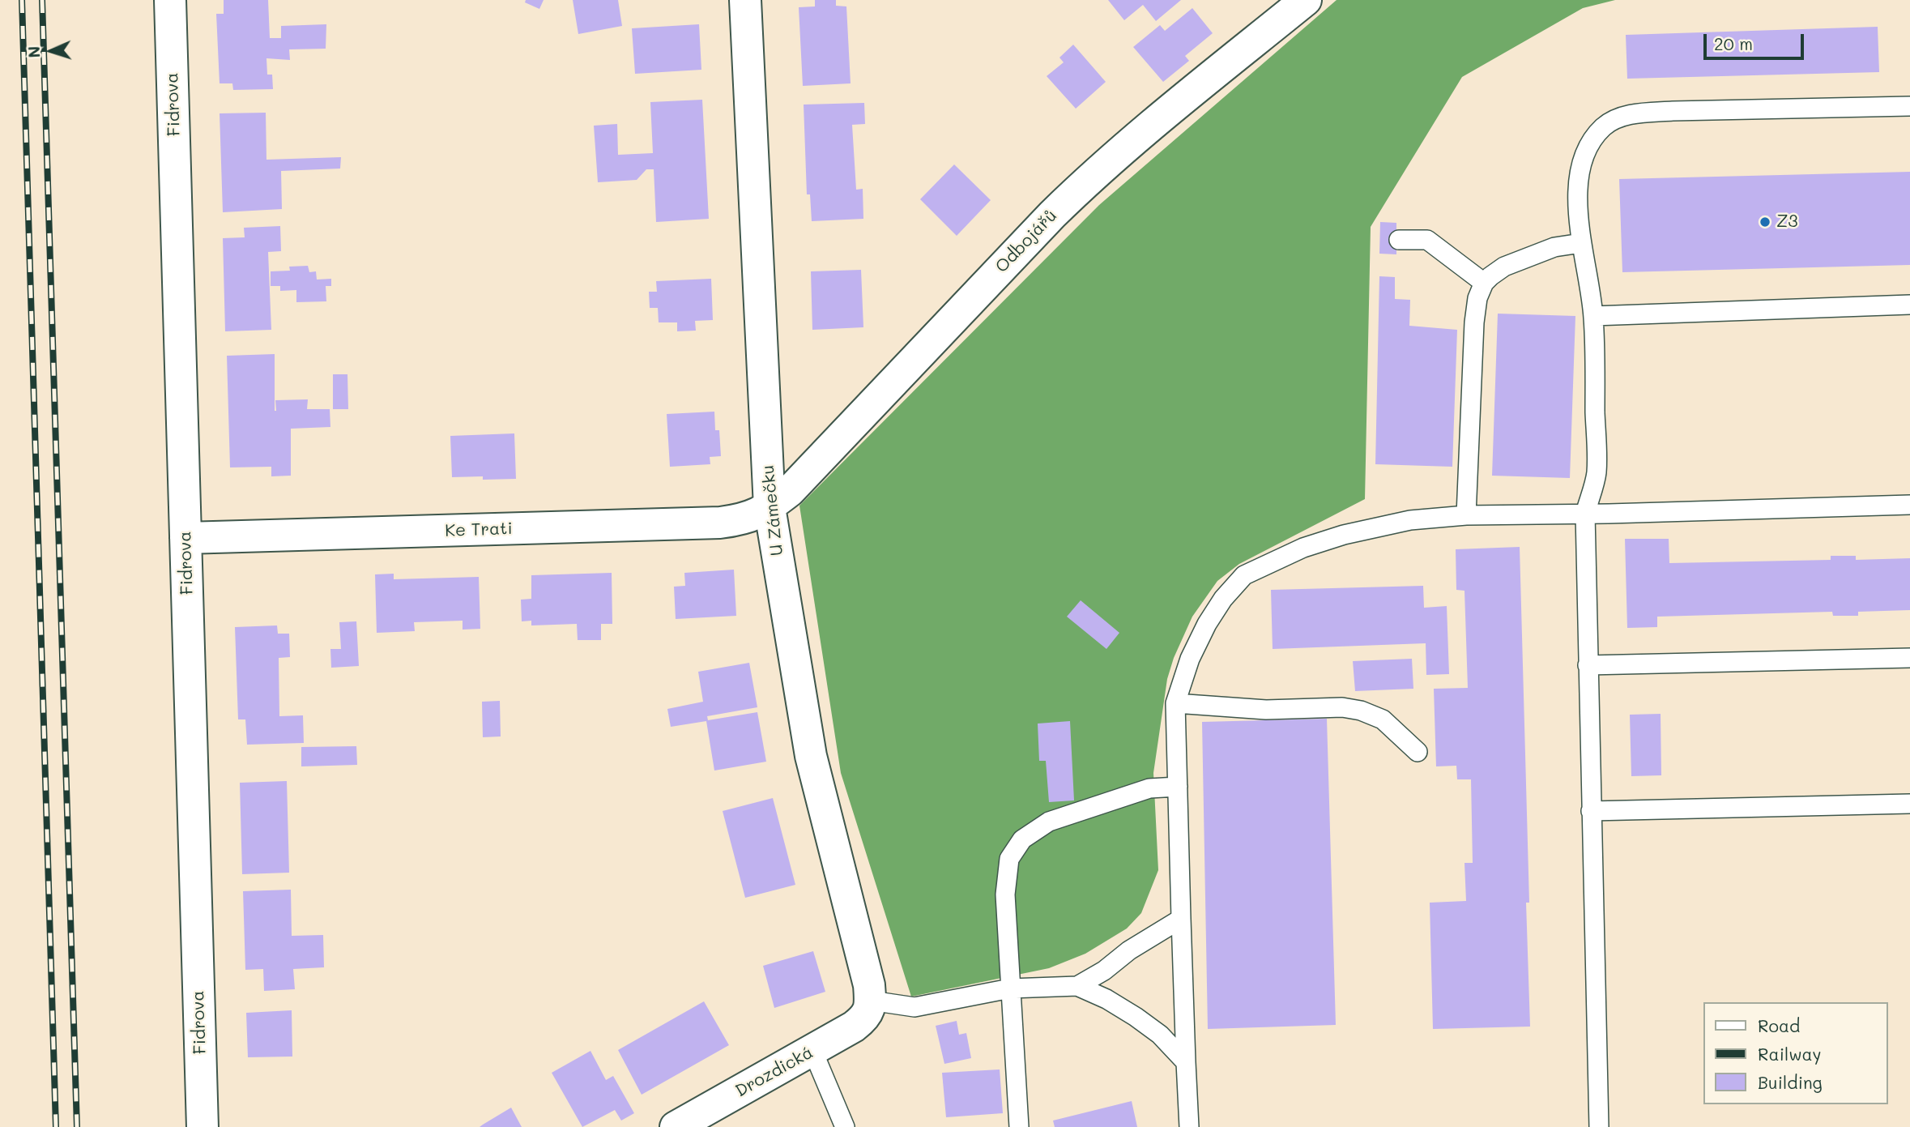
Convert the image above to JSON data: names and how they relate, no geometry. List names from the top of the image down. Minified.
{"streets":{"street":["Fidrova","Odbojářů","U Zámečku","Ke Trati","Drozdická"]},"crossings":[["Fidrova","Ke Trati"],["Odbojářů","U Zámečku"],["Odbojářů","Ke Trati"],["U Zámečku","Ke Trati"],["U Zámečku","Drozdická"]],"places":["Z3"],"legend":["Road","Railway","Building"],"scale_bar":"20 m","north":"left"}
